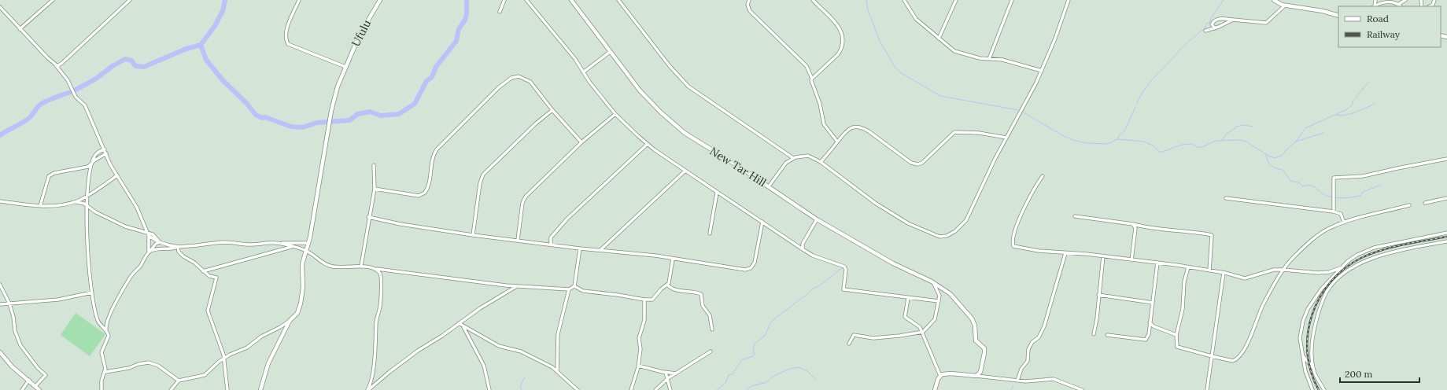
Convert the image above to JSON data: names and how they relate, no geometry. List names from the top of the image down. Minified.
{"streets":{"street":["Ufulu","New Tar Hill"]},"legend":["Road","Railway"],"scale_bar":"200 m"}
